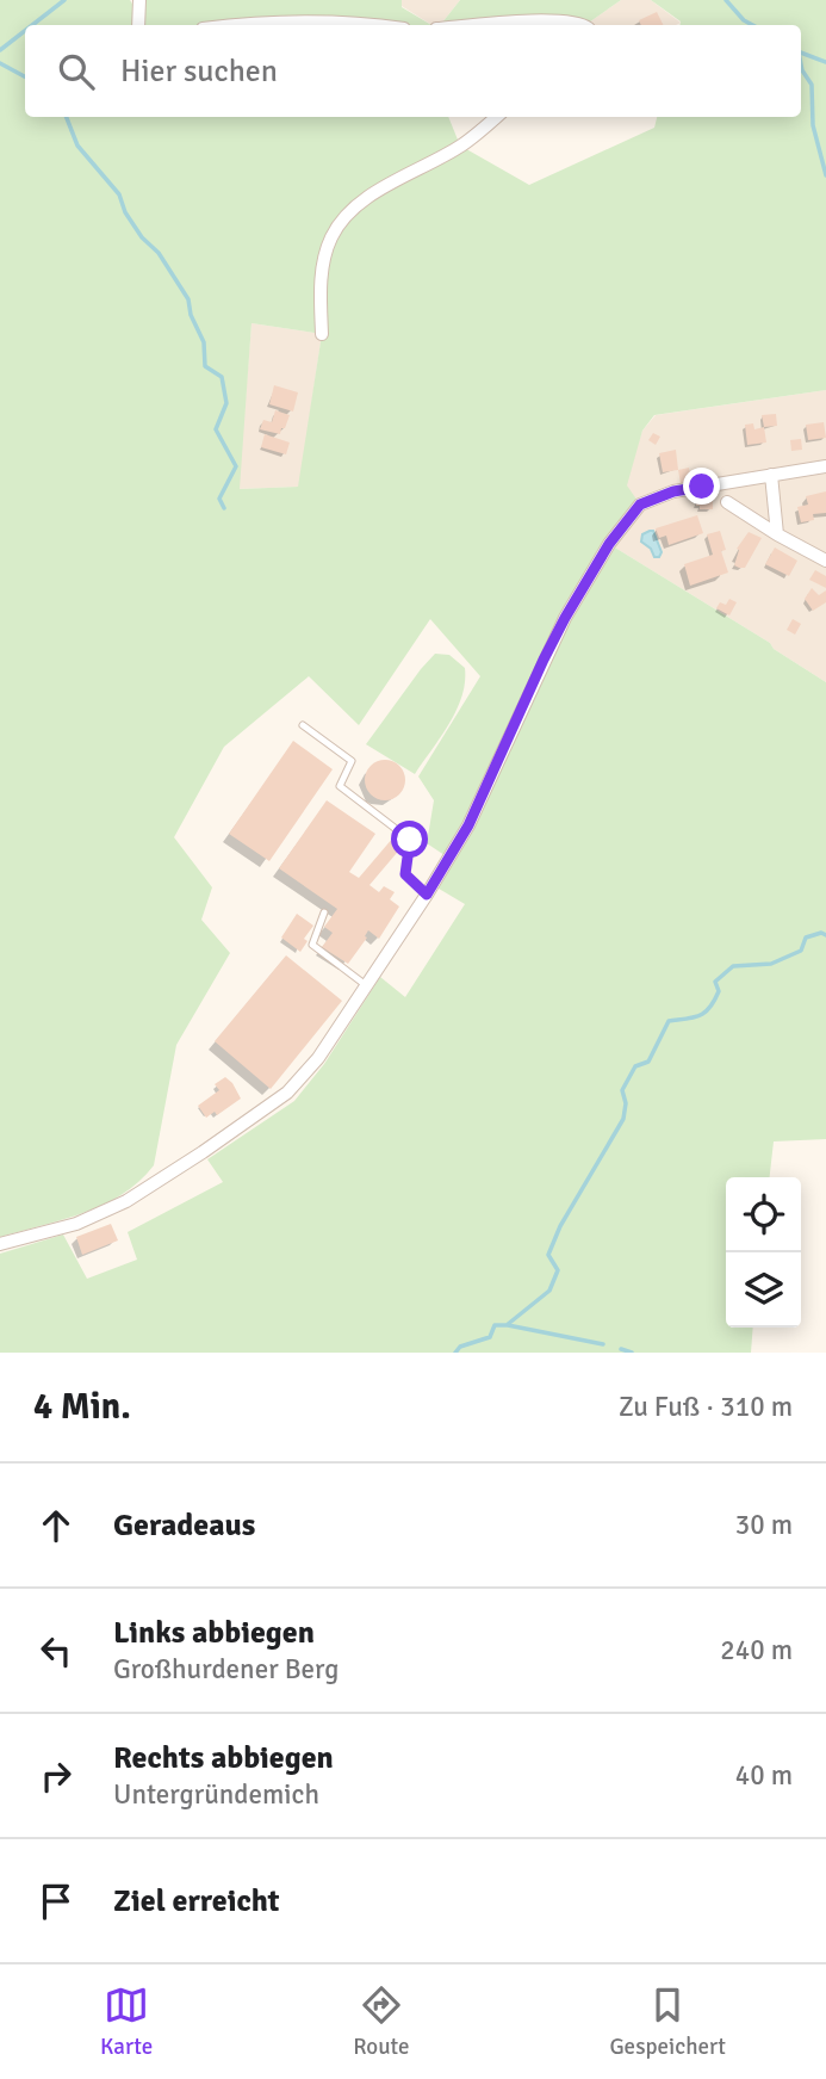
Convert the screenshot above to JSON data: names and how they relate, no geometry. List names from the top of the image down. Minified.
{"page":{"search":"Hier suchen","heading":["4 Min.","Zu Fuß · 310 m"],"list":[["Geradeaus","30 m"],["Links abbiegen","Großhurdener Berg","240 m"],["Rechts abbiegen","Untergründemich","40 m"],"Ziel erreicht"],"nav":["Karte","Route","Gespeichert"]}}
